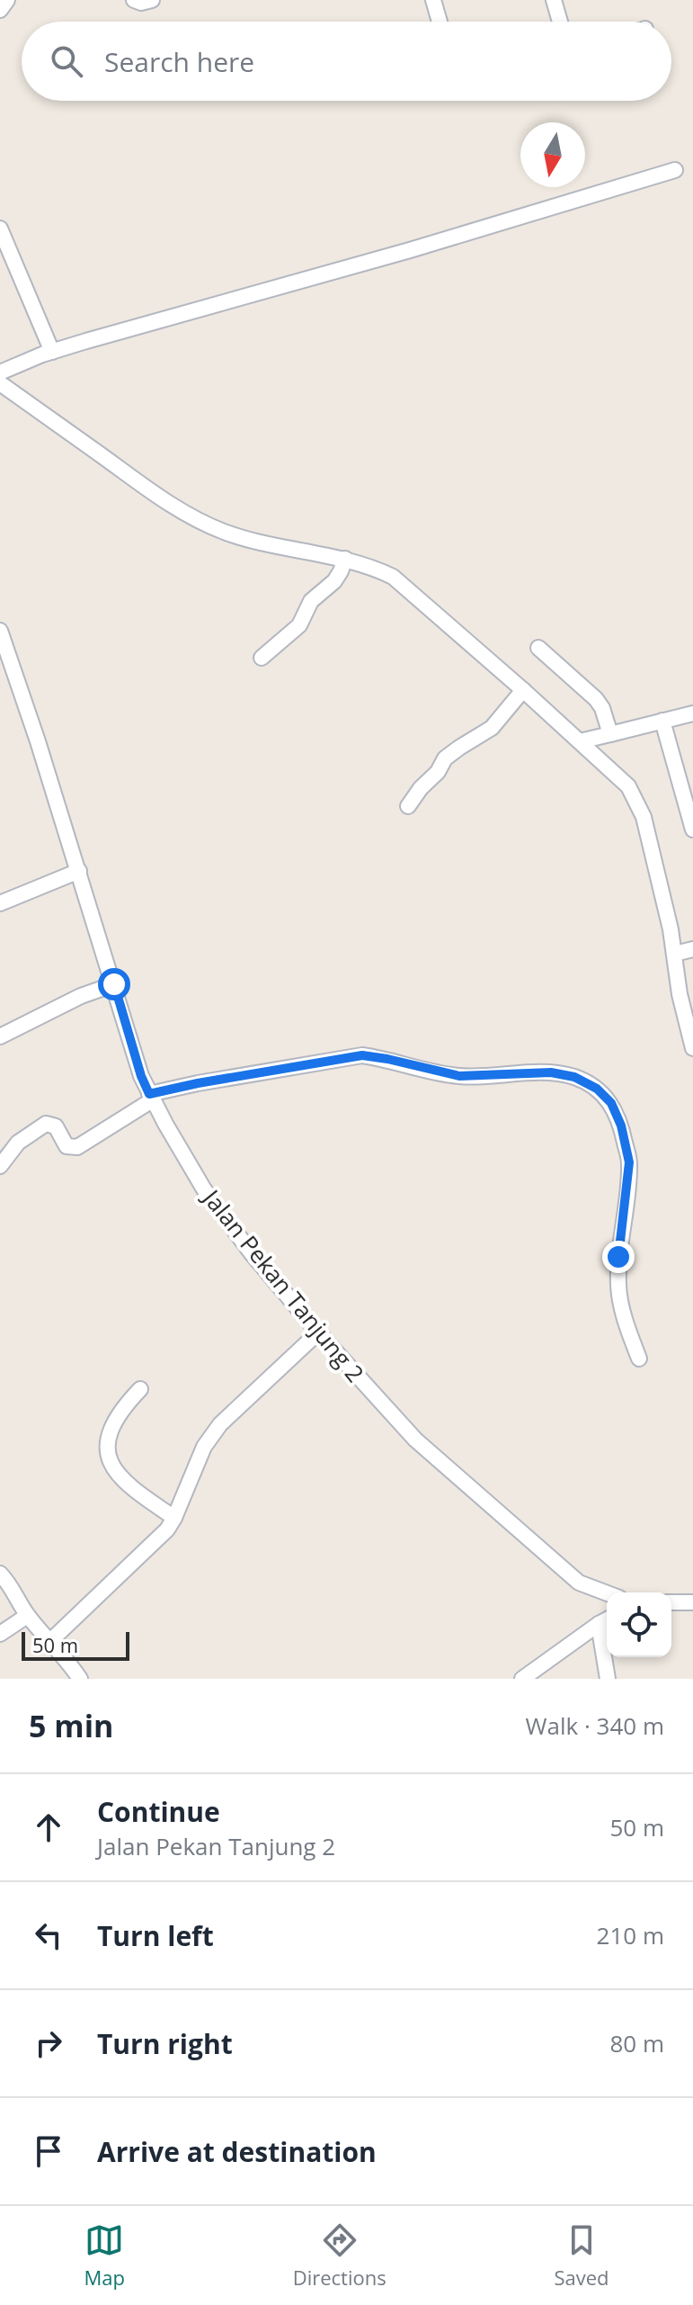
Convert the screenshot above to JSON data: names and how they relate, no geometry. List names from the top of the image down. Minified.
{"streets":{"street":["Jalan Pekan Tanjung 2"]},"scale_bar":"50 m","north":"bottom","page":{"search":"Search here","scale":"50 m","heading":["5 min","Walk · 340 m"],"list":[["Continue","Jalan Pekan Tanjung 2","50 m"],["Turn left","210 m"],["Turn right","80 m"],"Arrive at destination"],"nav":["Map","Directions","Saved"]}}
